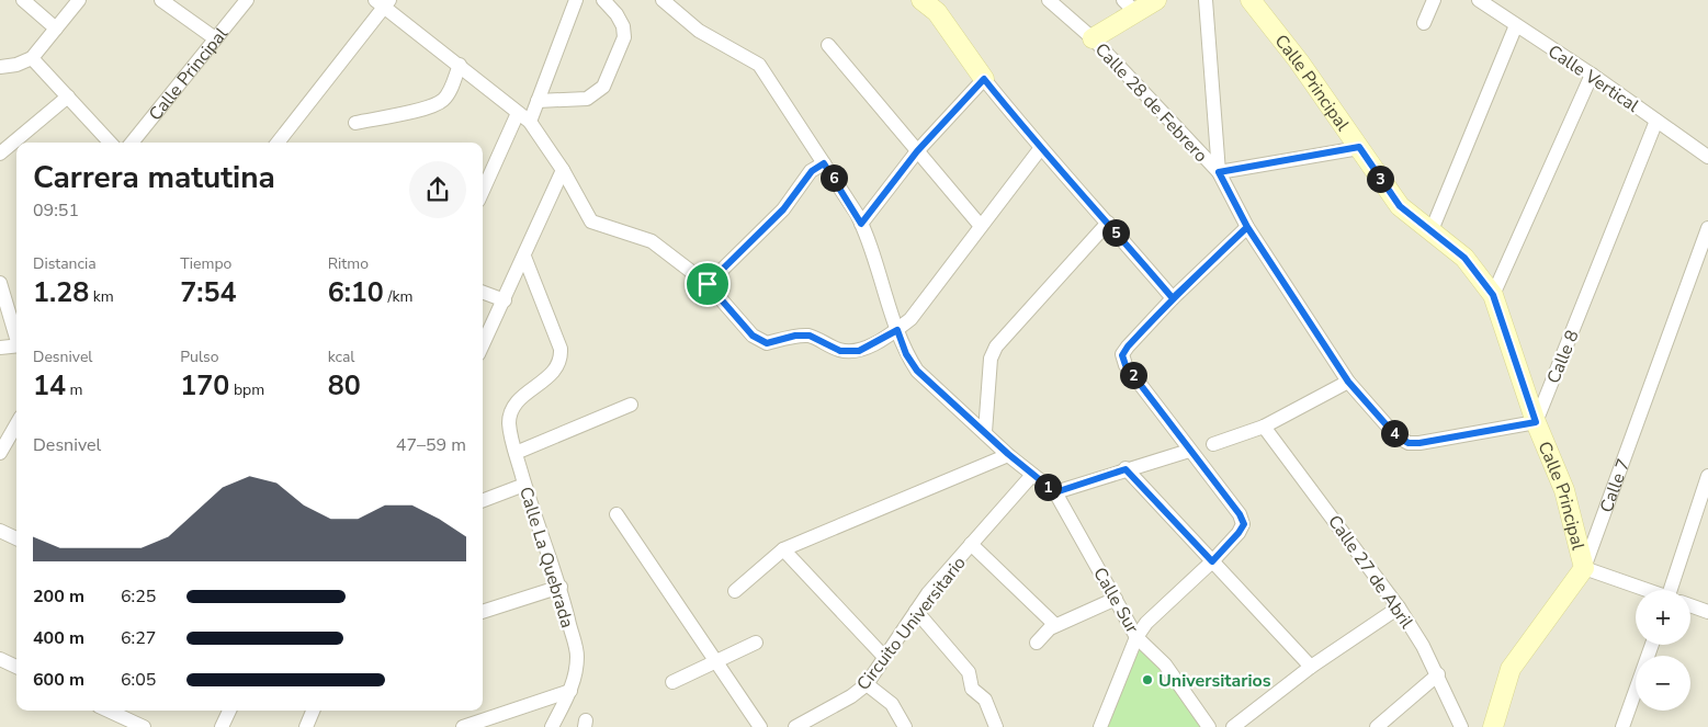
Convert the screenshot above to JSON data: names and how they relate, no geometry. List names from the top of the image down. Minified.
{"streets":{"street":["Calle Principal","Calle Vertical","Calle 28 de Febrero","Calle 8","Calle 7","Calle La Quebrada","Calle 27 de Abril","Calle Sur","Circuito Universitario"]},"crossings":[["Calle Principal","Calle 8"],["Calle Principal","Calle 7"],["Calle Vertical","Calle 8"]],"places":["Universitarios"],"page":{"heading":["Carrera matutina","09:51"],"pins":["6","3","5","2","4","1"],"stats":[["Distancia","1.28 km"],["Tiempo","7:54"],["Ritmo","6:10 /km"],["Desnivel","14 m"],["Pulso","170 bpm"],["kcal","80"]],"chart":["Desnivel","47–59 m"],"list":[{"name":"200 m","note":"6:25"},{"name":"400 m","note":"6:27"},{"name":"600 m","note":"6:05"}],"map_buttons":["+","−"]}}
